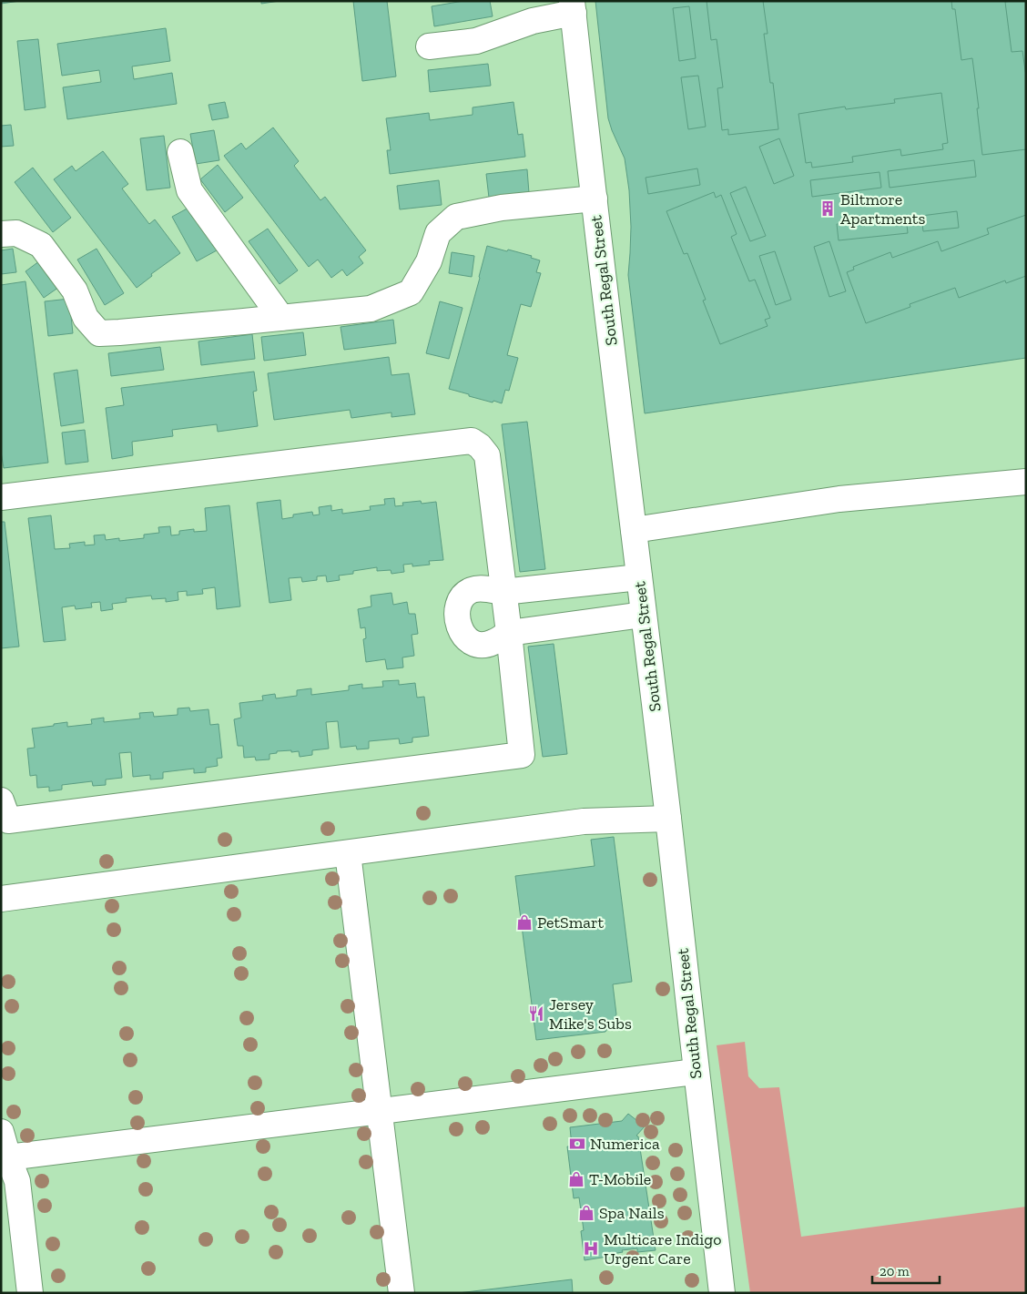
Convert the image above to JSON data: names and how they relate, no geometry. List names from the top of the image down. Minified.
{"streets":{"main road":["South Regal Street"]},"places":{"building":["Biltmore Apartments"],"shop":["PetSmart","T-Mobile","Spa Nails"],"restaurant":["Jersey Mike's Subs"],"bank":["Numerica"],"hospital":["Multicare Indigo Urgent Care"]},"scale_bar":"20 m"}
